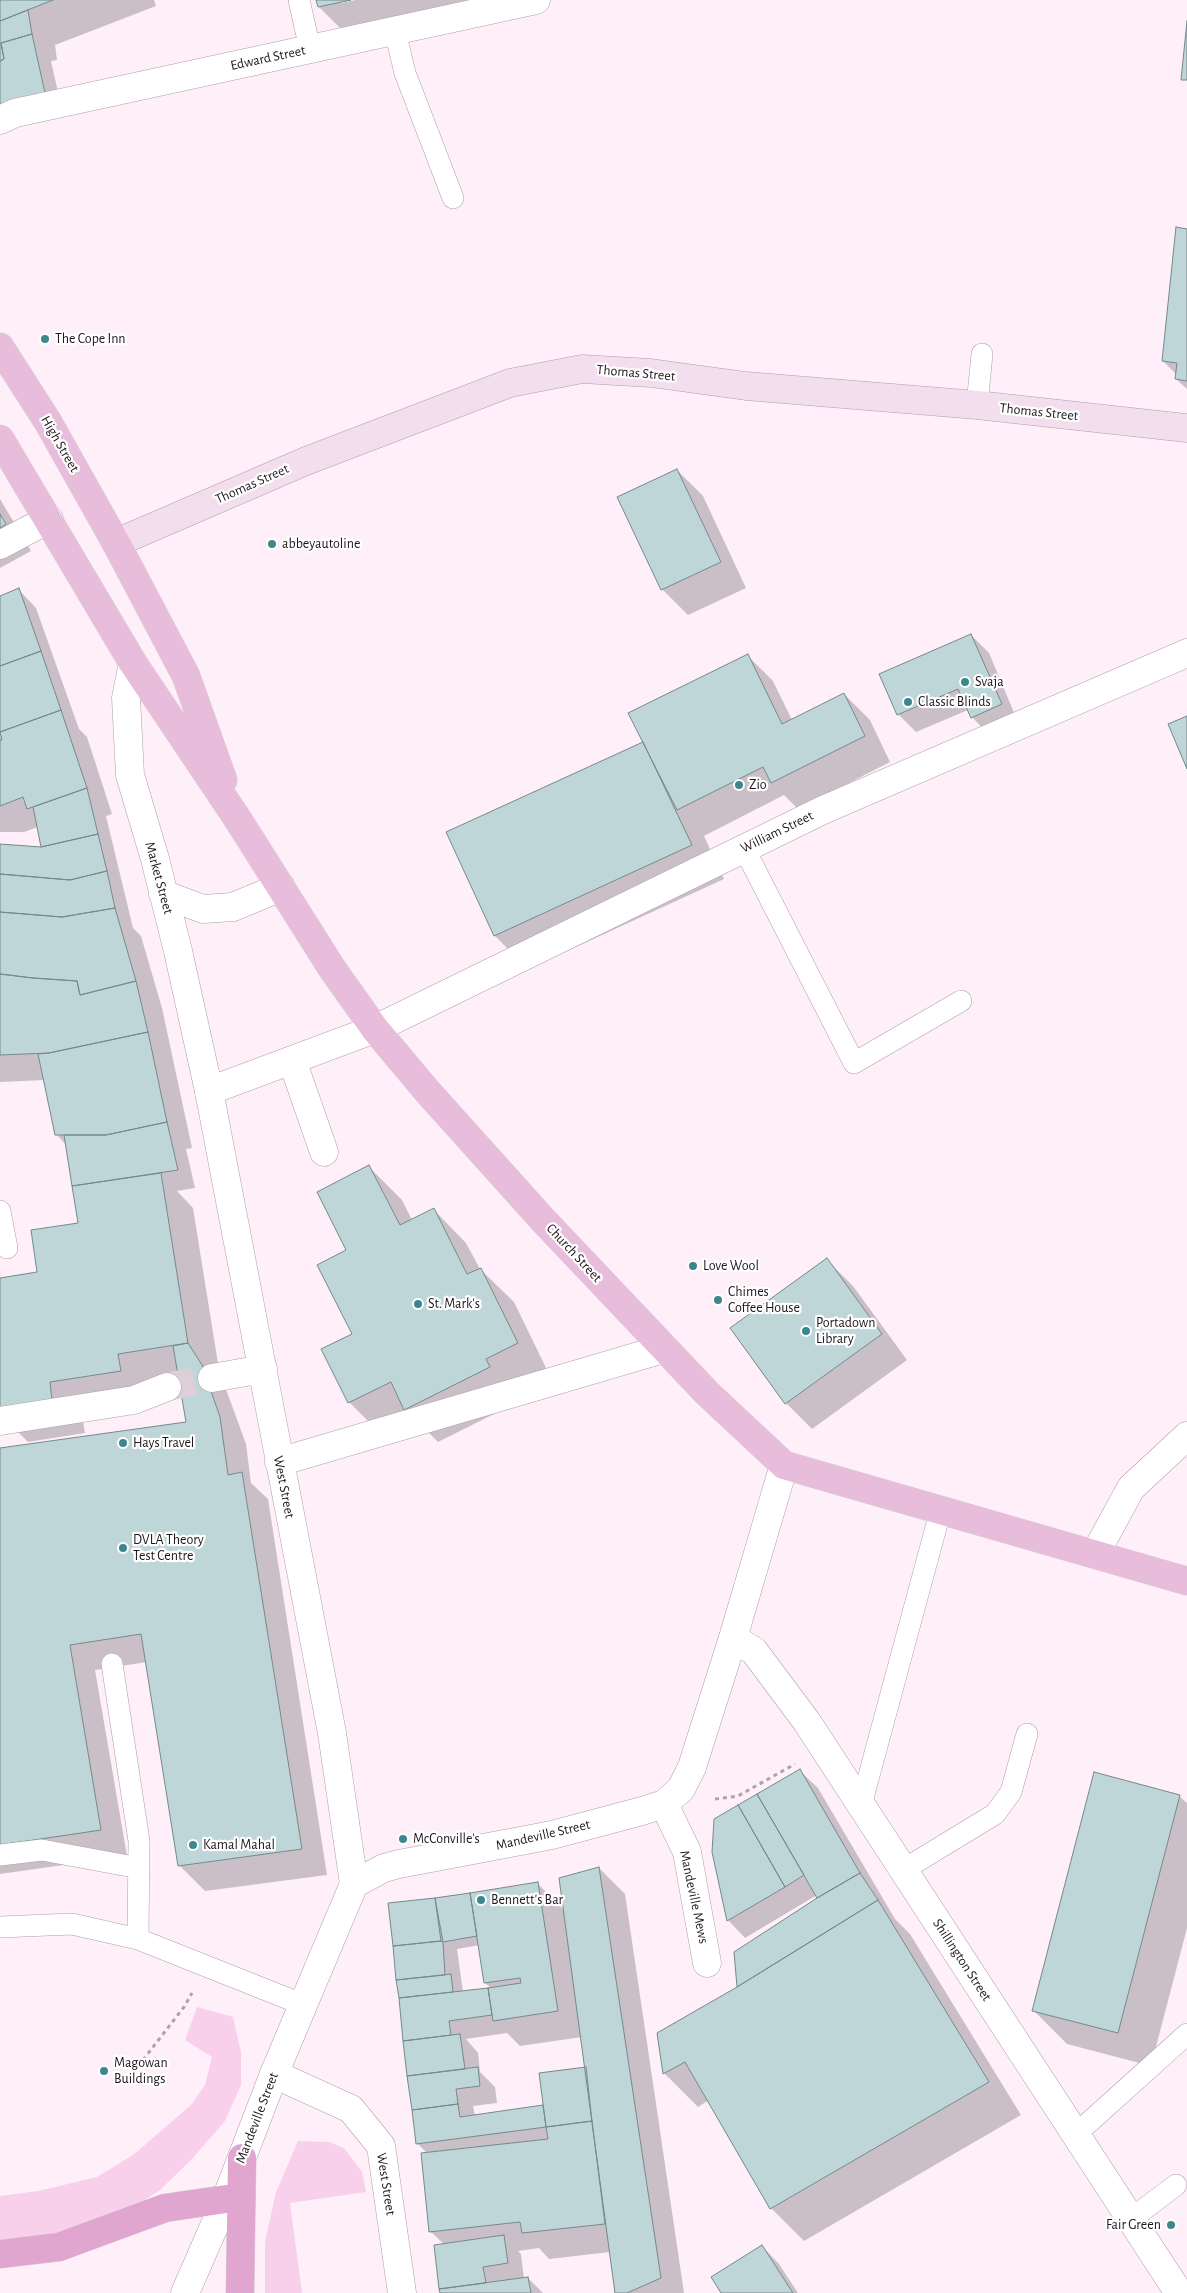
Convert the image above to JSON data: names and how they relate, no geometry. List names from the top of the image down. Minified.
{"streets":{"main road":["Thomas Street","High Street","Church Street"],"street":["Edward Street","William Street","Market Street","West Street","Mandeville Street","Mandeville Mews","Shillington Street"]},"crossings":[["Thomas Street","High Street"],["William Street","Market Street"],["William Street","Church Street"],["William Street","West Street"],["Market Street","West Street"],["Church Street","Mandeville Street"],["West Street","Mandeville Street"],["Mandeville Street","Mandeville Mews"],["Mandeville Street","Shillington Street"]],"places":["The Cope Inn","abbeyautoline","Svaja","Classic Blinds","Zio","Love Wool","Chimes Coffee House","St. Mark's","Portadown Library","Hays Travel","DVLA Theory Test Centre","McConville's","Kamal Mahal","Bennett's Bar","Magowan Buildings","Fair Green"]}
